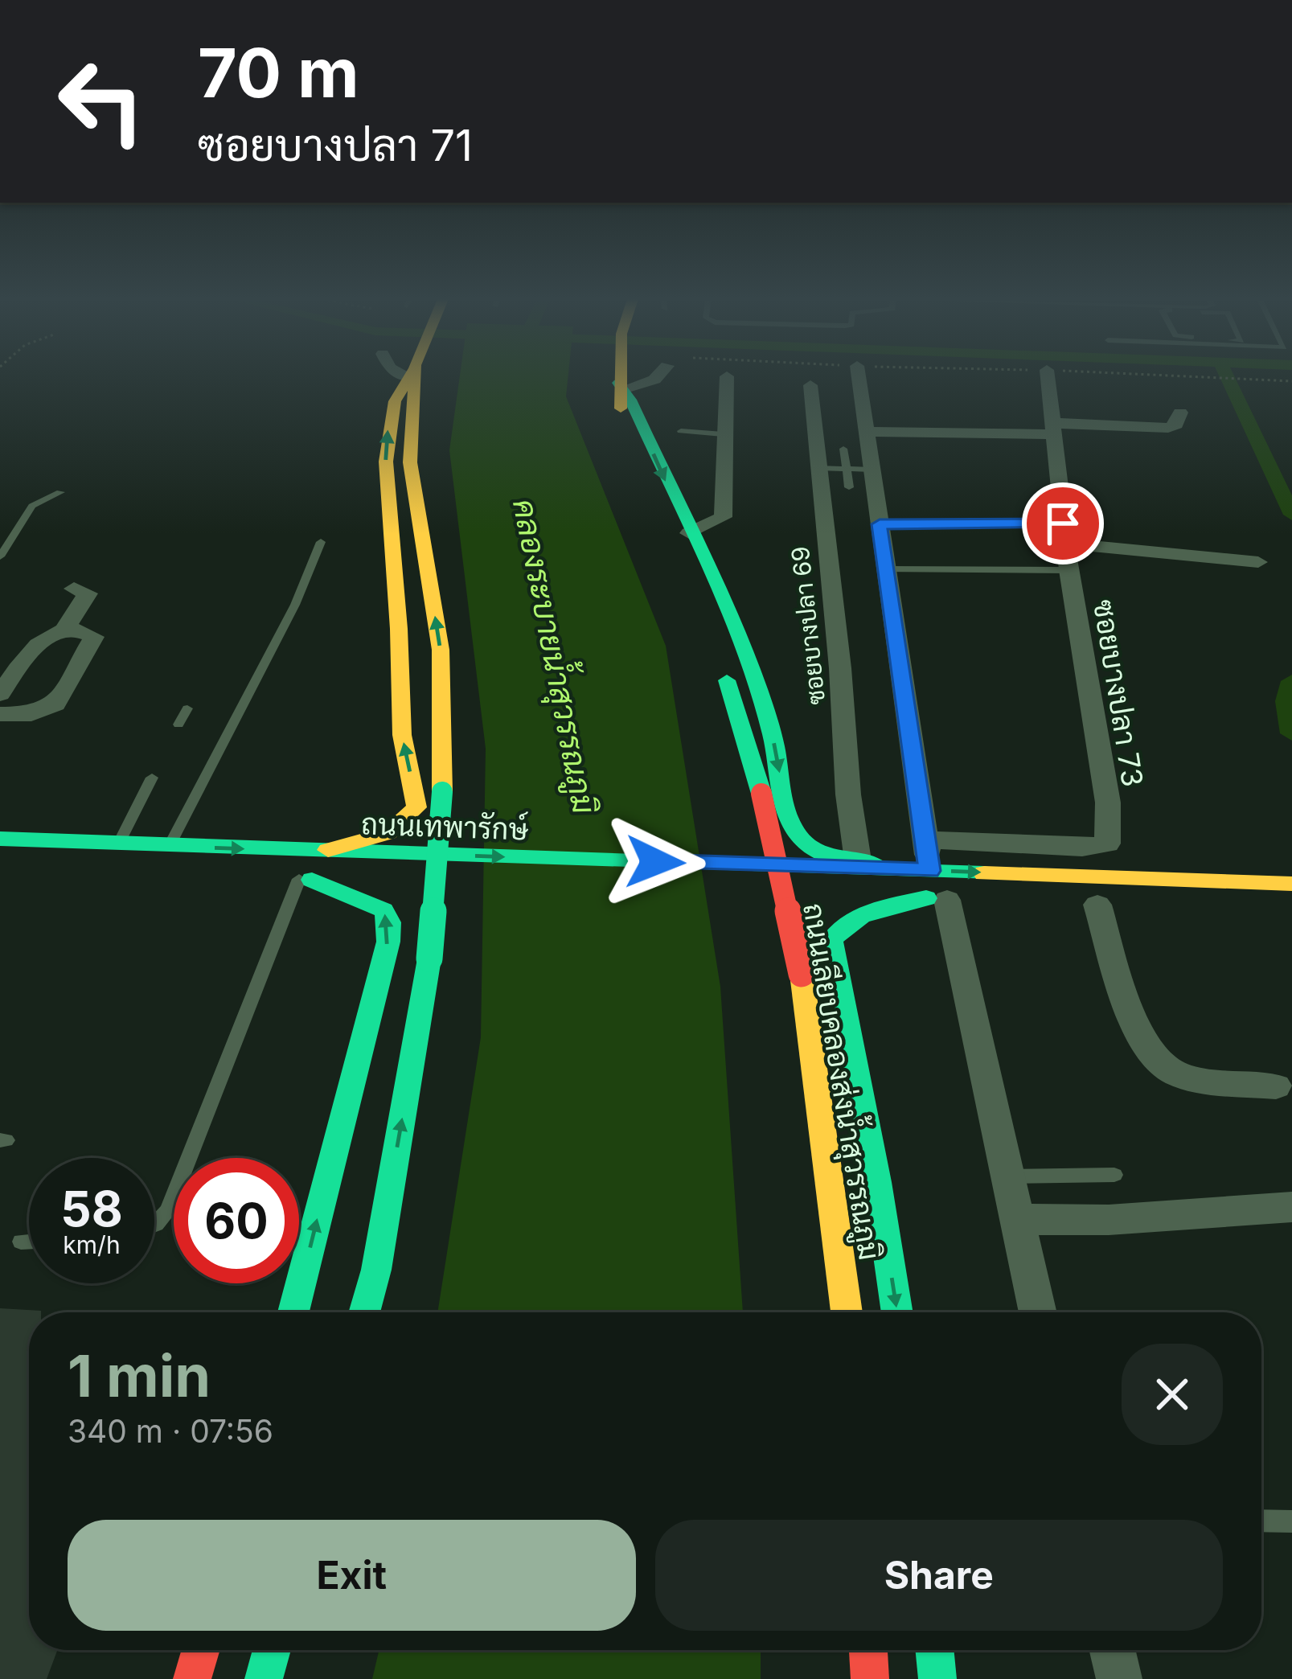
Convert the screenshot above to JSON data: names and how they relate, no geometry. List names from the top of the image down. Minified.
{"streets":{"main road":["ถนนเทพารักษ์","ถนนเลียบคลองส่งน้ำสุวรรณภูมิ"],"street":["ซอยบางปลา 69","ซอยบางปลา 73"]},"one_way":["ถนนเทพารักษ์"],"water":["คลองระบายน้ำสุวรรณภูมิ"],"page":{"turn":["70 m","ซอยบางปลา 71"],"speed":"58 km/h","limit":"60","heading":["1 min","340 m · 07:56"],"buttons":["Exit","Share"]}}
